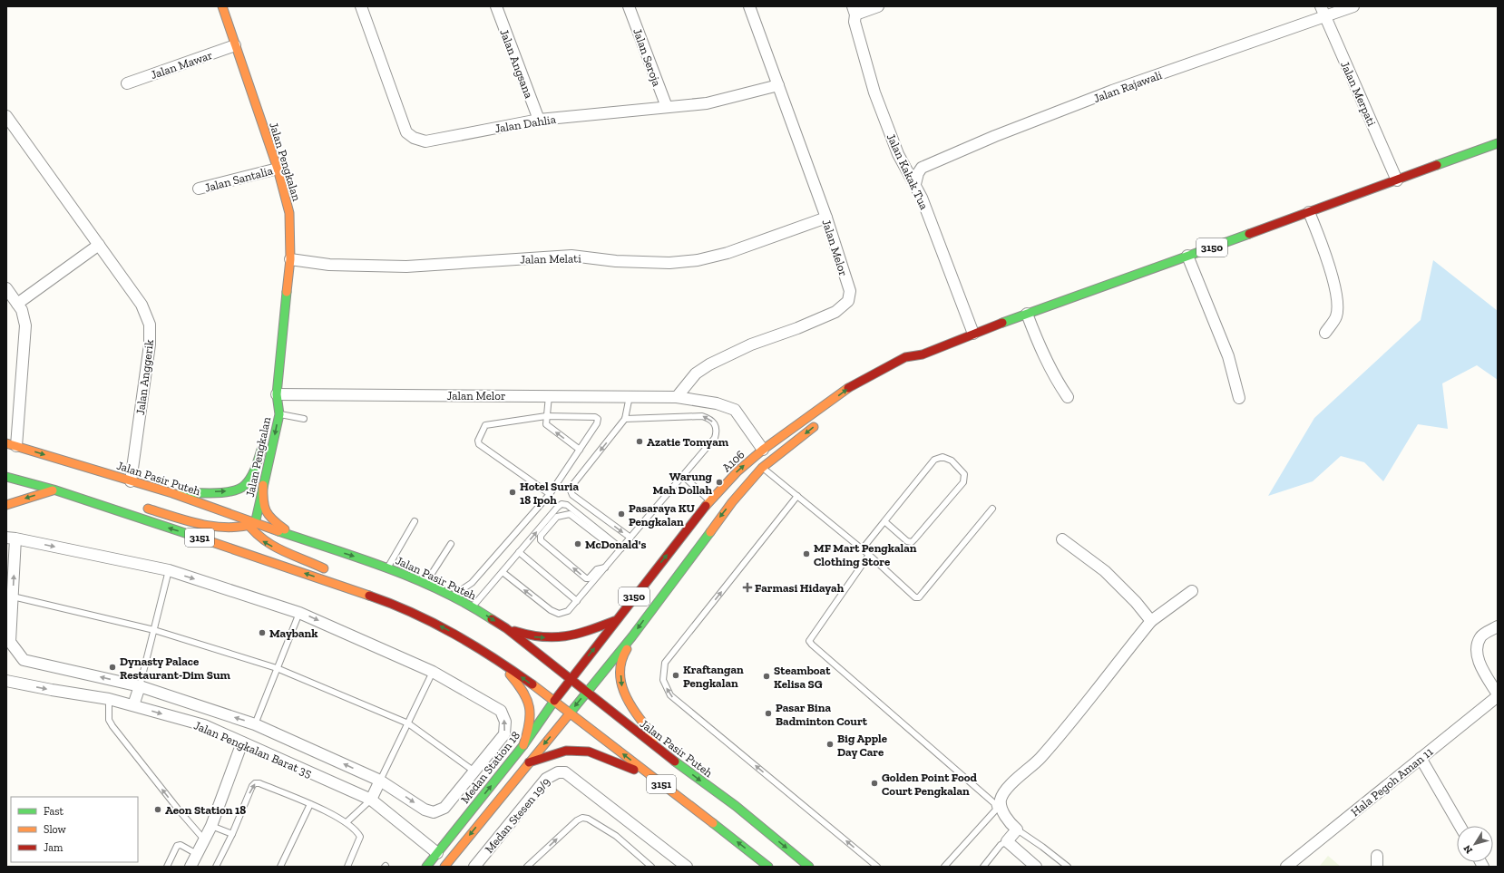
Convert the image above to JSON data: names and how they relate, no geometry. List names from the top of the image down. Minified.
{"streets":{"main road":["Jalan Pengkalan","3150","A106","Jalan Pasir Puteh","3151","Medan Station 18"],"street":["Jalan Seroja","Jalan Angsana","Jalan Mawar","Jalan Rajawali","Jalan Merpati","Jalan Dahlia","Jalan Kakak Tua","Jalan Santalia","Jalan Melor","Jalan Melati","Jalan Anggerik","Jalan Pengkalan Barat 35","Hala Pegoh Aman 11","Medan Stesen 19/9"]},"crossings":[["Jalan Seroja","Jalan Dahlia"],["Jalan Angsana","Jalan Dahlia"],["Jalan Mawar","Jalan Pengkalan"],["Jalan Rajawali","Jalan Merpati"],["Jalan Rajawali","Jalan Kakak Tua"],["Jalan Merpati","3150"],["Jalan Dahlia","Jalan Melor"],["Jalan Pengkalan","Jalan Santalia"],["Jalan Pengkalan","Jalan Melor"],["Jalan Pengkalan","Jalan Melati"],["Jalan Pengkalan","Jalan Pasir Puteh"],["Jalan Kakak Tua","3150"],["Jalan Melor","3150"],["Jalan Melor","Jalan Melati"],["Jalan Melor","A106"],["3150","A106"],["3150","Jalan Pasir Puteh"],["3150","Medan Station 18"],["Jalan Anggerik","Jalan Pasir Puteh"],["Jalan Pasir Puteh","Medan Station 18"],["3151","Medan Station 18"],["Jalan Pengkalan Barat 35","Medan Station 18"]],"places":{"other":["Azatie Tomyam","Warung Mah Dollah","Hotel Suria 18 Ipoh","Pasaraya KU Pengkalan","McDonald's","MF Mart Pengkalan Clothing Store","Maybank","Dynasty Palace Restaurant-Dim Sum","Kraftangan Pengkalan","Steamboat Kelisa SG","Pasar Bina Badminton Court","Big Apple Day Care","Golden Point Food Court Pengkalan","Aeon Station 18"],"health":["Farmasi Hidayah"]},"legend":["Fast","Slow","Jam"],"north":"bottom left"}
